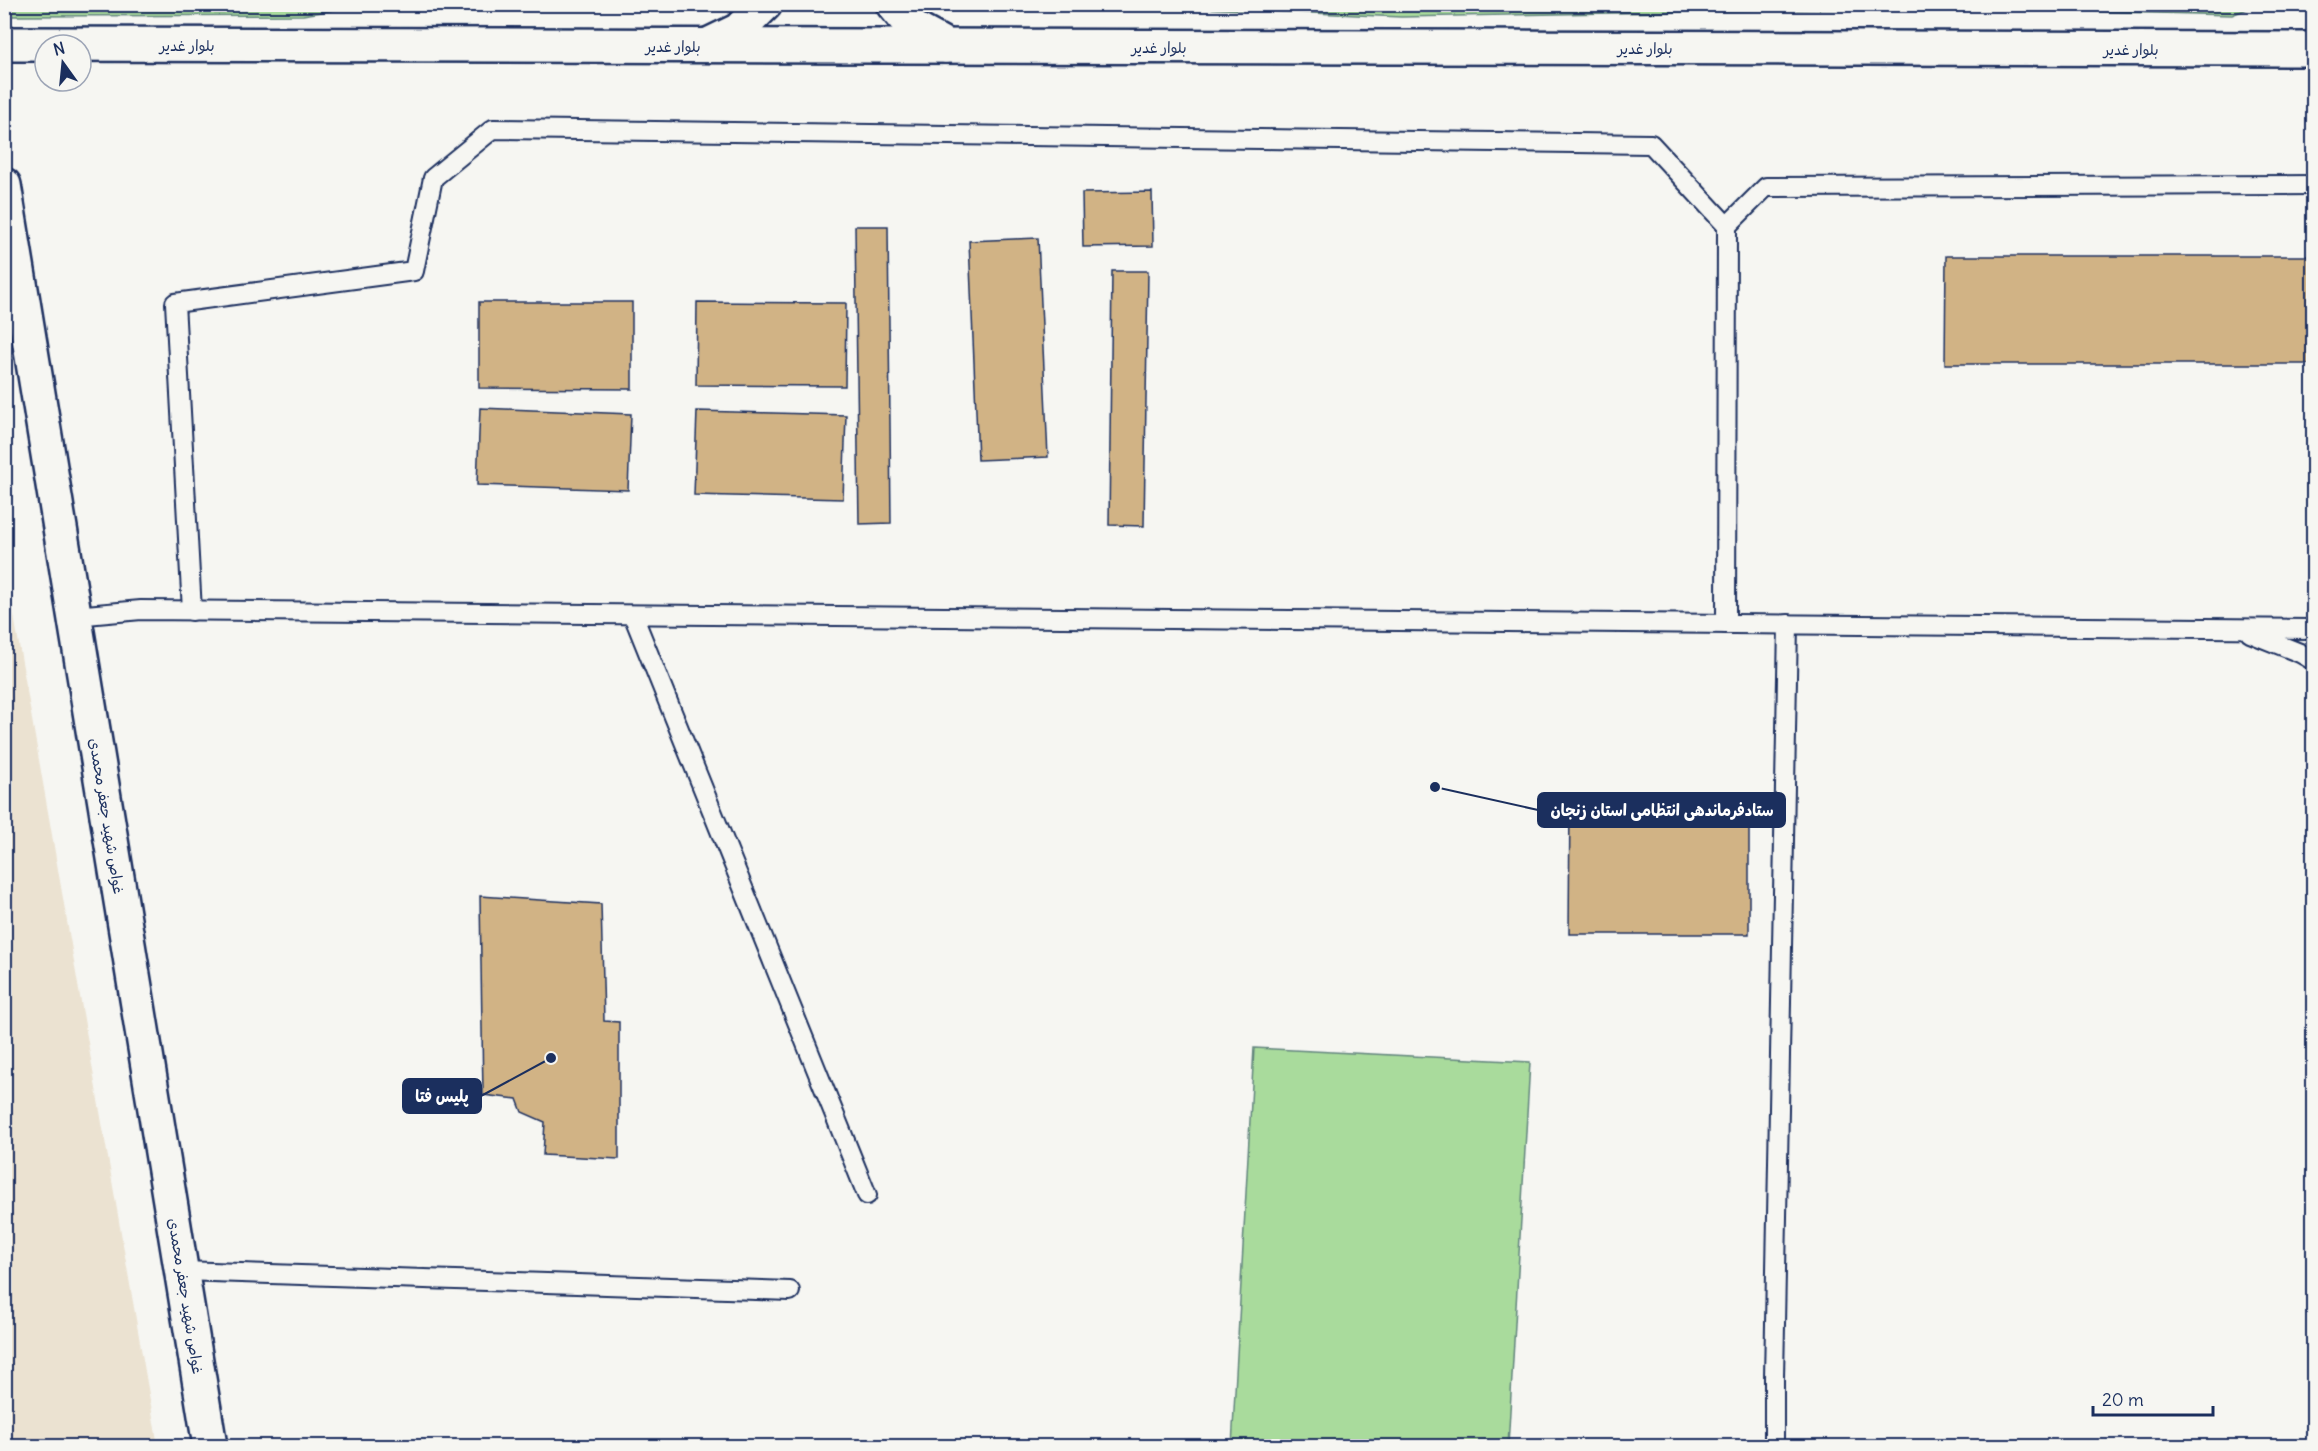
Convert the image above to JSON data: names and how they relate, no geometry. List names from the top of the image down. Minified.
{"streets":{"main road":["بلوار غدیر","غواص شهید جعفر محمدی"]},"places":["ستادفرماندهی انتظامی استان زنجان","پلیس فتا"],"scale_bar":"20 m","north":"top"}
